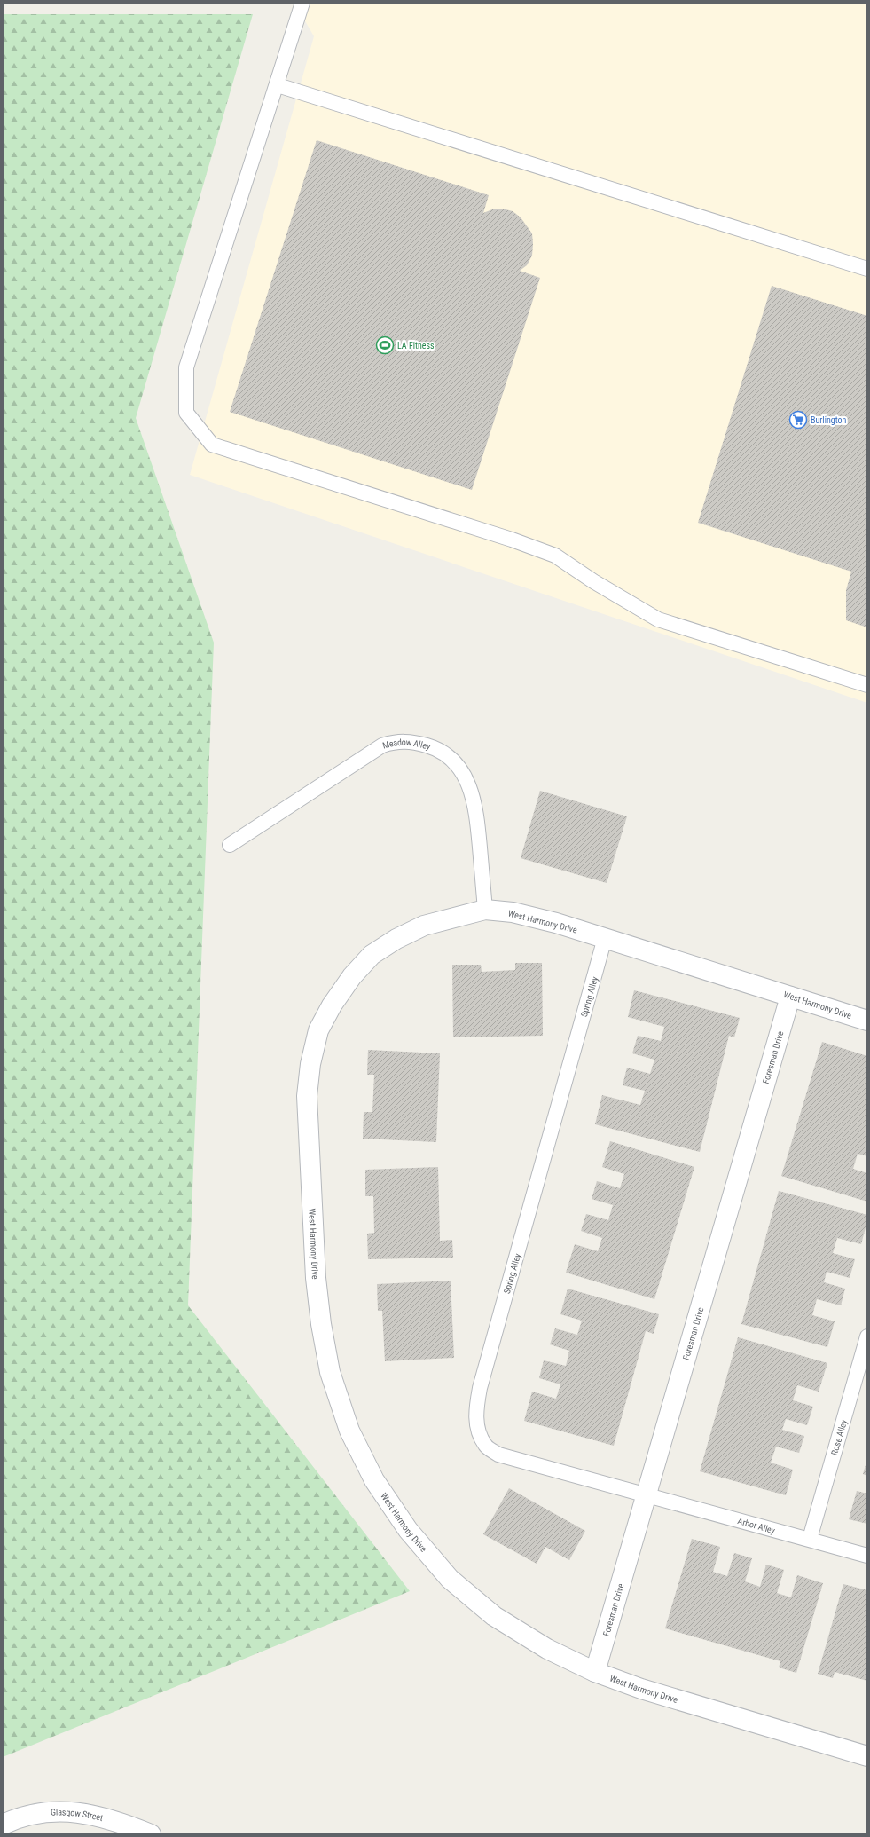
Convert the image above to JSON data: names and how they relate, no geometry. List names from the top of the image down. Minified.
{"streets":{"street":["West Harmony Drive","Foresman Drive","Glasgow Street"],"lane":["Meadow Alley","Spring Alley","Rose Alley","Arbor Alley"]},"crossings":[["Meadow Alley","West Harmony Drive"],["West Harmony Drive","Spring Alley"],["West Harmony Drive","Foresman Drive"],["Spring Alley","Foresman Drive"],["Spring Alley","Arbor Alley"],["Foresman Drive","Arbor Alley"],["Rose Alley","Arbor Alley"]],"places":{"sports":["LA Fitness"],"supermarket":["Burlington"]}}
